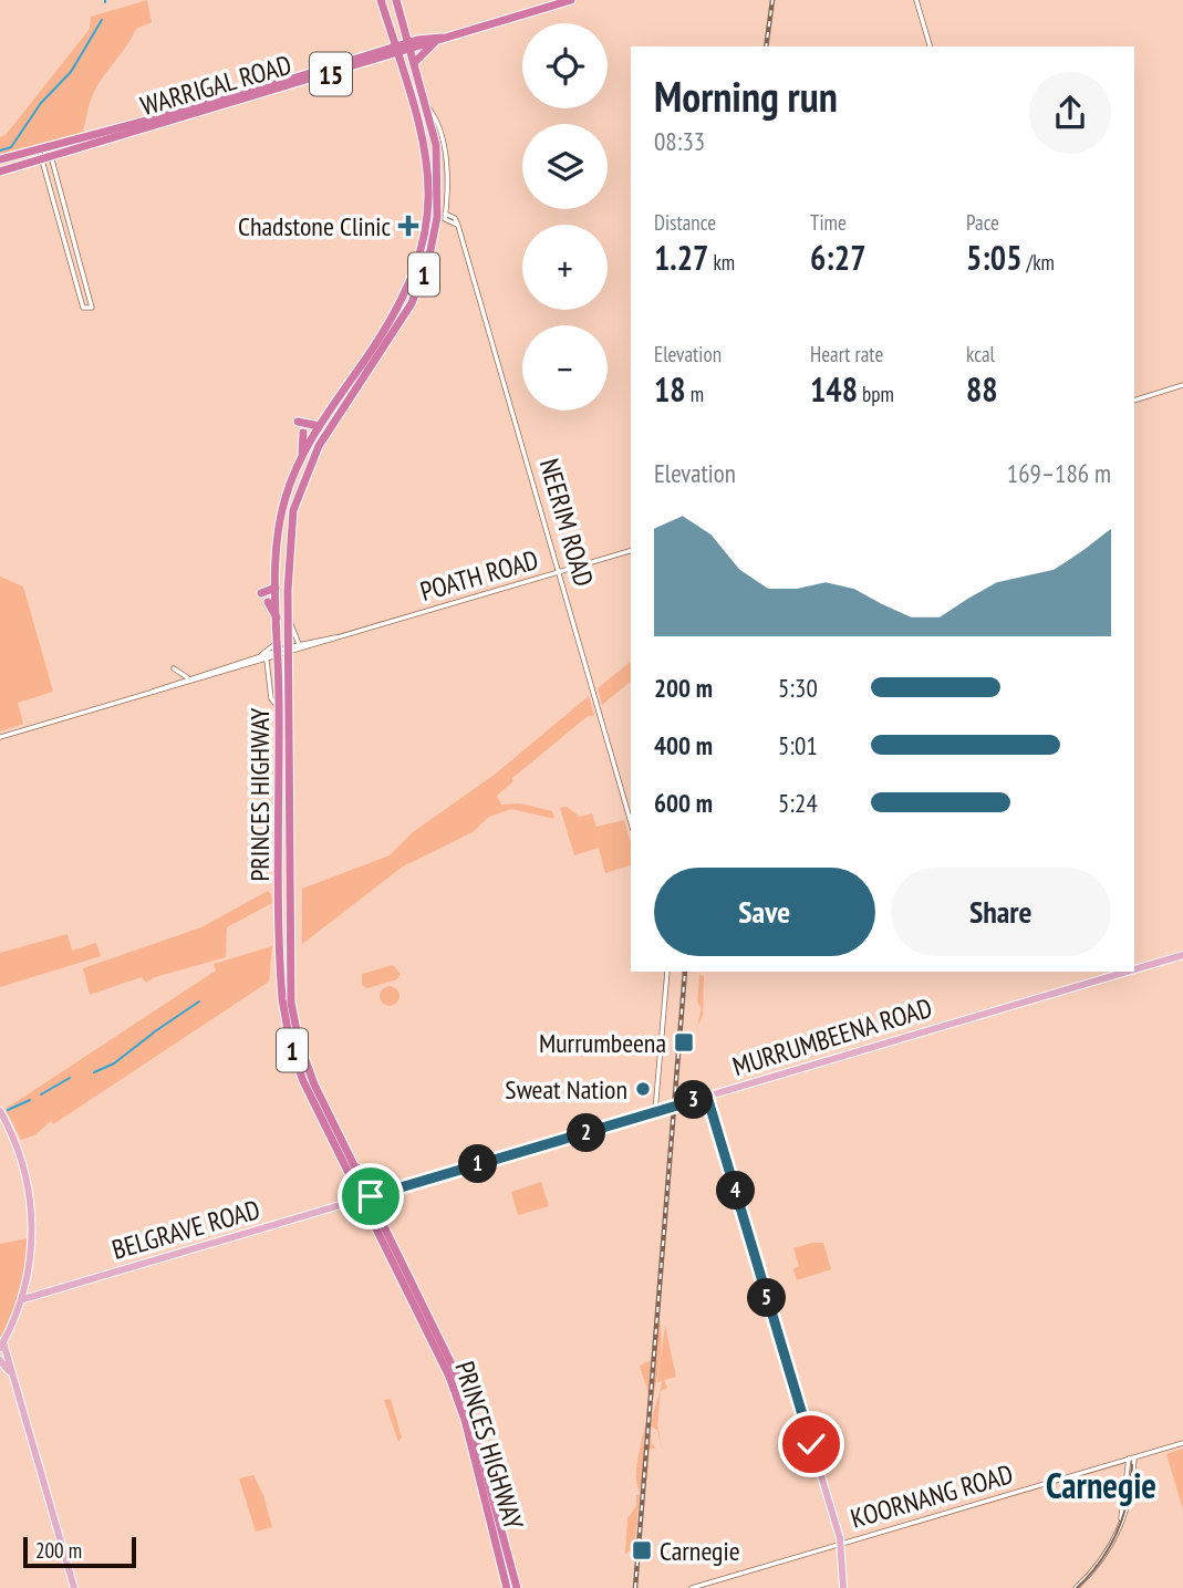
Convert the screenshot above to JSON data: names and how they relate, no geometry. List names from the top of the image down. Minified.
{"streets":{"highway":["15","WARRIGAL ROAD","1","PRINCES HIGHWAY"],"main road":["MURRUMBEENA ROAD","BELGRAVE ROAD"],"street":["NEERIM ROAD","POATH ROAD","KOORNANG ROAD"]},"crossings":[["WARRIGAL ROAD","1"],["WARRIGAL ROAD","PRINCES HIGHWAY"],["1","NEERIM ROAD"],["1","POATH ROAD"],["1","PRINCES HIGHWAY"],["NEERIM ROAD","POATH ROAD"],["POATH ROAD","PRINCES HIGHWAY"],["PRINCES HIGHWAY","MURRUMBEENA ROAD"],["PRINCES HIGHWAY","BELGRAVE ROAD"],["MURRUMBEENA ROAD","BELGRAVE ROAD"]],"districts":["Carnegie"],"places":{"health":["Chadstone Clinic"],"transit":["Murrumbeena","Carnegie"],"other":["Sweat Nation"]},"scale_bar":"200 m","page":{"map_buttons":["+","−"],"heading":["Morning run","08:33"],"stats":[["Distance","1.27 km"],["Time","6:27"],["Pace","5:05 /km"],["Elevation","18 m"],["Heart rate","148 bpm"],["kcal","88"]],"chart":["Elevation","169–186 m"],"list":[{"name":"200 m","note":"5:30"},{"name":"400 m","note":"5:01"},{"name":"600 m","note":"5:24"}],"buttons":["Save","Share"],"pins":["3","2","1","4","5"],"scale":"200 m"}}
